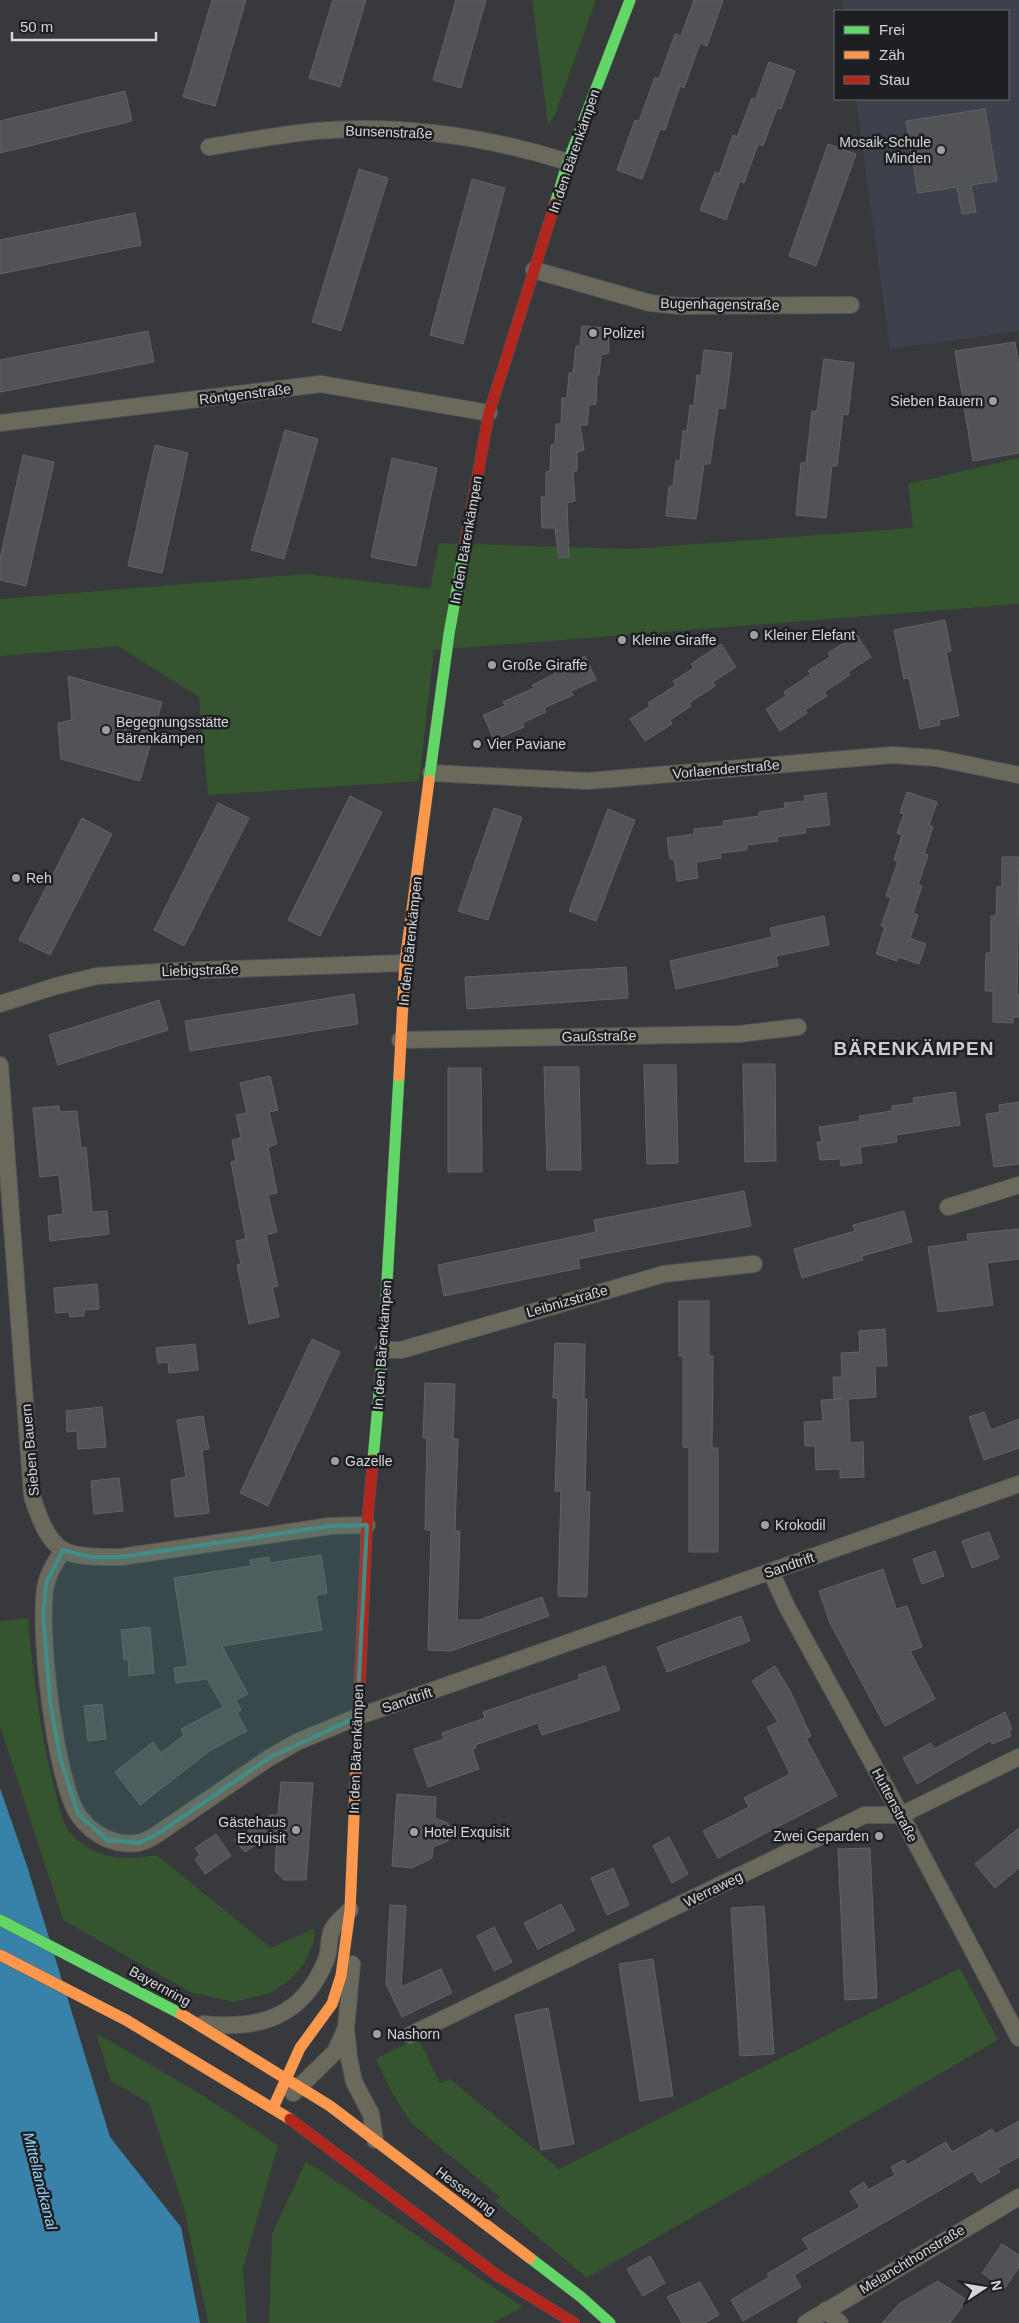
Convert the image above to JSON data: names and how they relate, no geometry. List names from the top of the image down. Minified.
{"streets":{"street":["Bunsenstraße","In den Bärenkämpen","Bugenhagenstraße","Röntgenstraße","Vorlaenderstraße","Liebigstraße","Gaußstraße","Leibnizstraße","Sieben Bauern","Sandtrift","Huttenstraße","Werraweg","Bayernring","Hessenring","Melanchthonstraße"]},"crossings":[["Bunsenstraße","In den Bärenkämpen"],["In den Bärenkämpen","Bugenhagenstraße"],["In den Bärenkämpen","Röntgenstraße"],["In den Bärenkämpen","Vorlaenderstraße"],["In den Bärenkämpen","Liebigstraße"],["In den Bärenkämpen","Gaußstraße"],["In den Bärenkämpen","Leibnizstraße"],["In den Bärenkämpen","Sandtrift"],["In den Bärenkämpen","Bayernring"],["In den Bärenkämpen","Hessenring"],["Sieben Bauern","Sandtrift"],["Sandtrift","Huttenstraße"],["Huttenstraße","Werraweg"],["Bayernring","Hessenring"]],"districts":["BÄRENKÄMPEN"],"water":["Mittellandkanal"],"places":["Mosaik-Schule Minden","Polizei","Sieben Bauern","Kleiner Elefant","Kleine Giraffe","Große Giraffe","Begegnungsstätte Bärenkämpen","Vier Paviane","Reh","Gazelle","Krokodil","Gästehaus Exquisit","Hotel Exquisit","Zwei Geparden","Nashorn"],"legend":["Frei","Zäh","Stau"],"scale_bar":"50 m","north":"right"}
